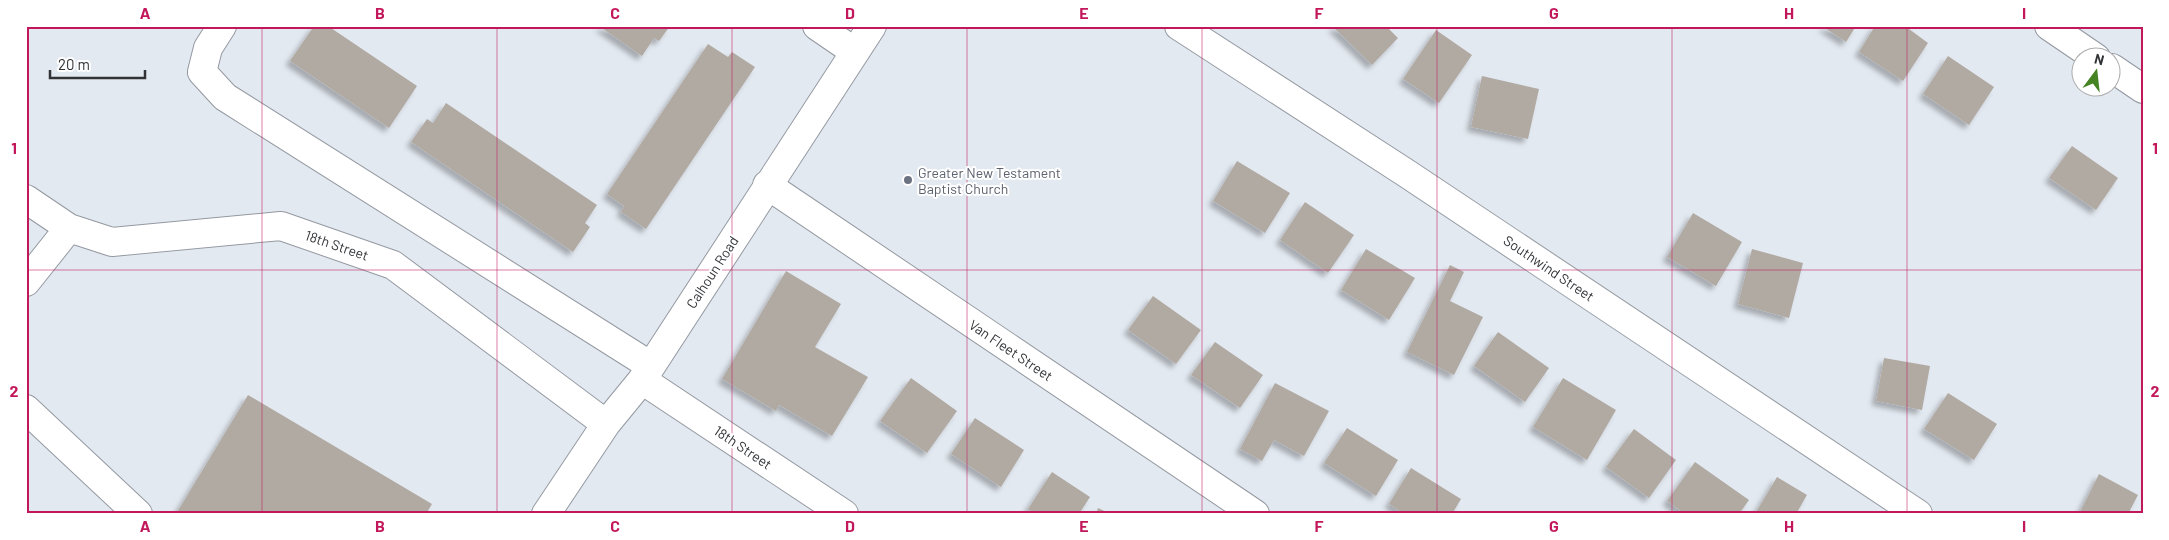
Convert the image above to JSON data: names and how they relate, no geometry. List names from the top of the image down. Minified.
{"streets":{"street":["18th Street","Southwind Street","Calhoun Road","Van Fleet Street"]},"crossings":[["18th Street","Calhoun Road"],["Calhoun Road","Van Fleet Street"]],"places":["Greater New Testament Baptist Church"],"scale_bar":"20 m","north":"top","grid":{"columns":["A","B","C","D","E","F","G","H","I"],"rows":["1","2"]}}
